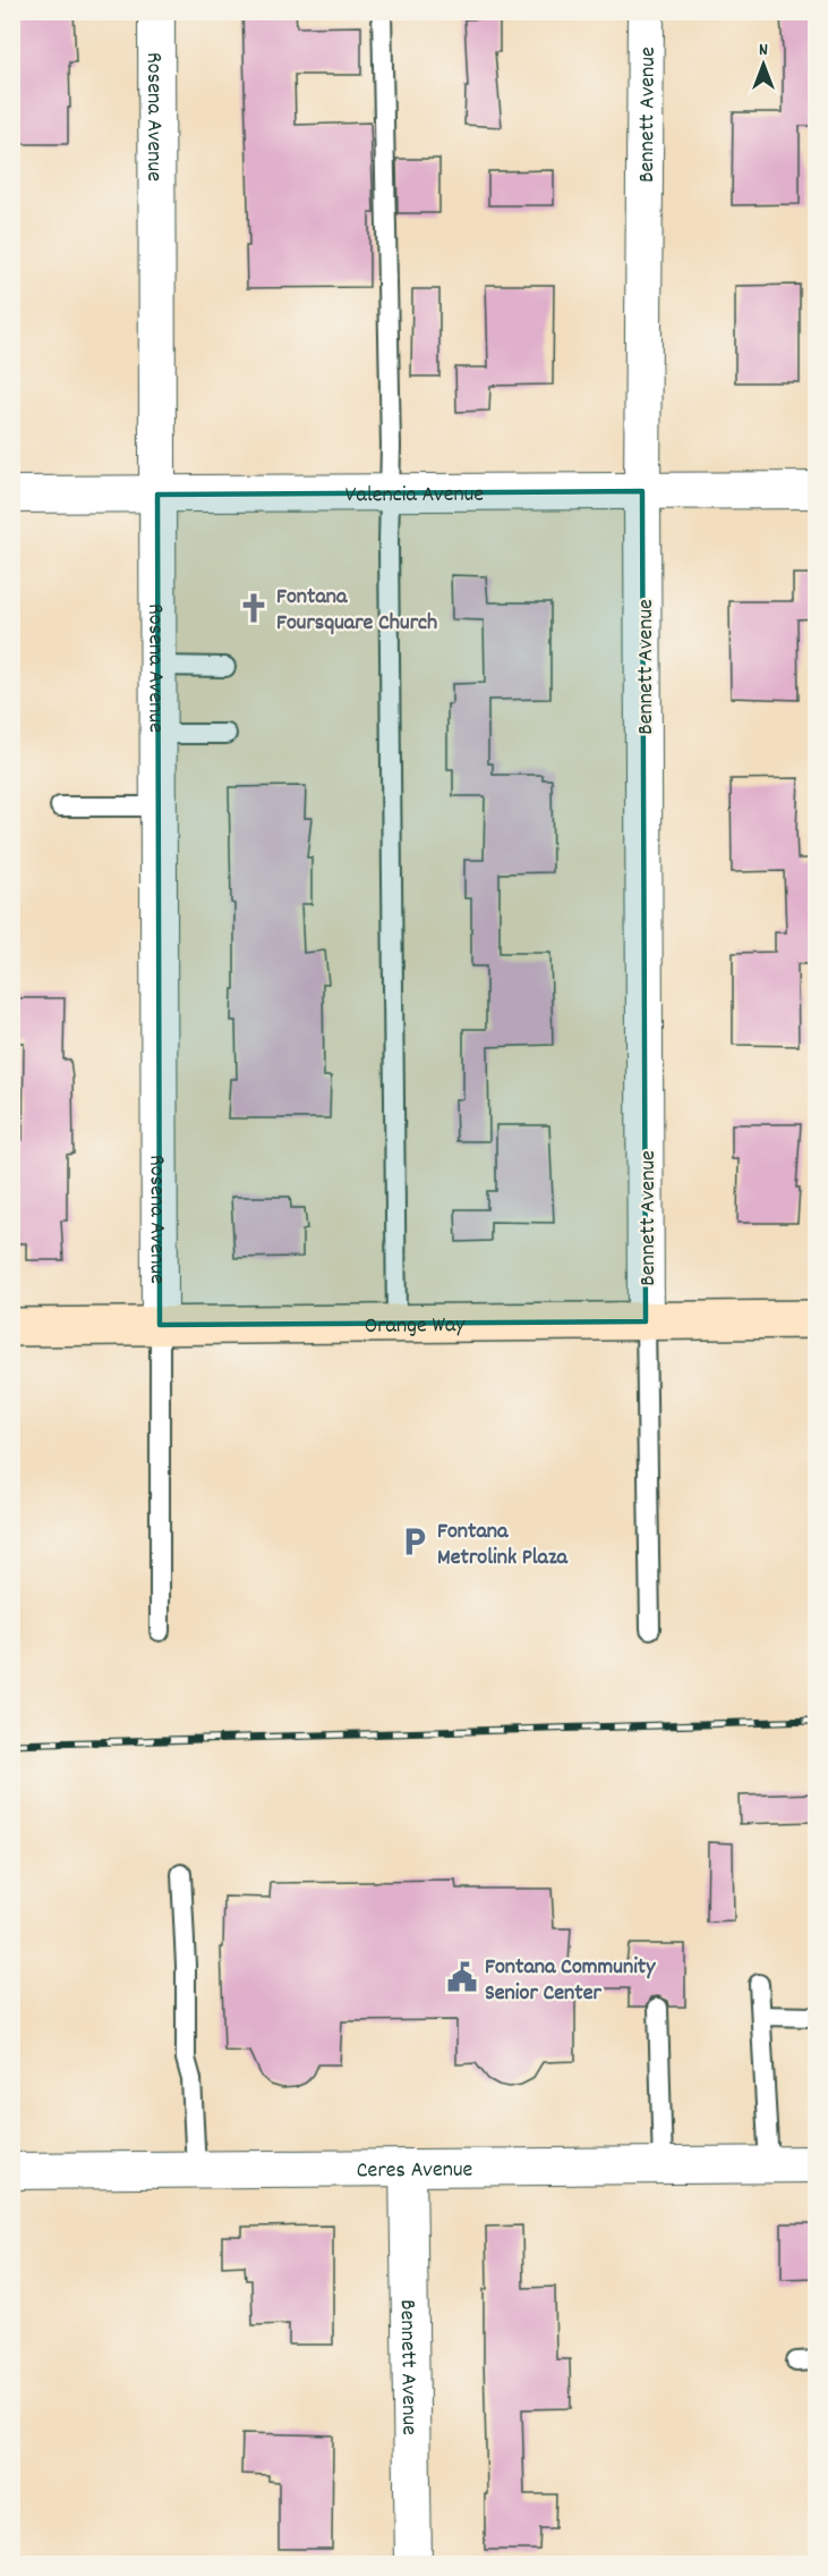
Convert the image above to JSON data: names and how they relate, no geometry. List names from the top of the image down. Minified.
{"streets":{"street":["Bennett Avenue","Rosena Avenue","Valencia Avenue","Orange Way","Ceres Avenue"]},"crossings":[["Bennett Avenue","Valencia Avenue"],["Bennett Avenue","Orange Way"],["Bennett Avenue","Ceres Avenue"],["Rosena Avenue","Valencia Avenue"],["Rosena Avenue","Orange Way"]],"places":{"church":["Fontana Foursquare Church"],"parking":["Fontana Metrolink Plaza"],"public building":["Fontana Community Senior Center"]},"north":"top"}
